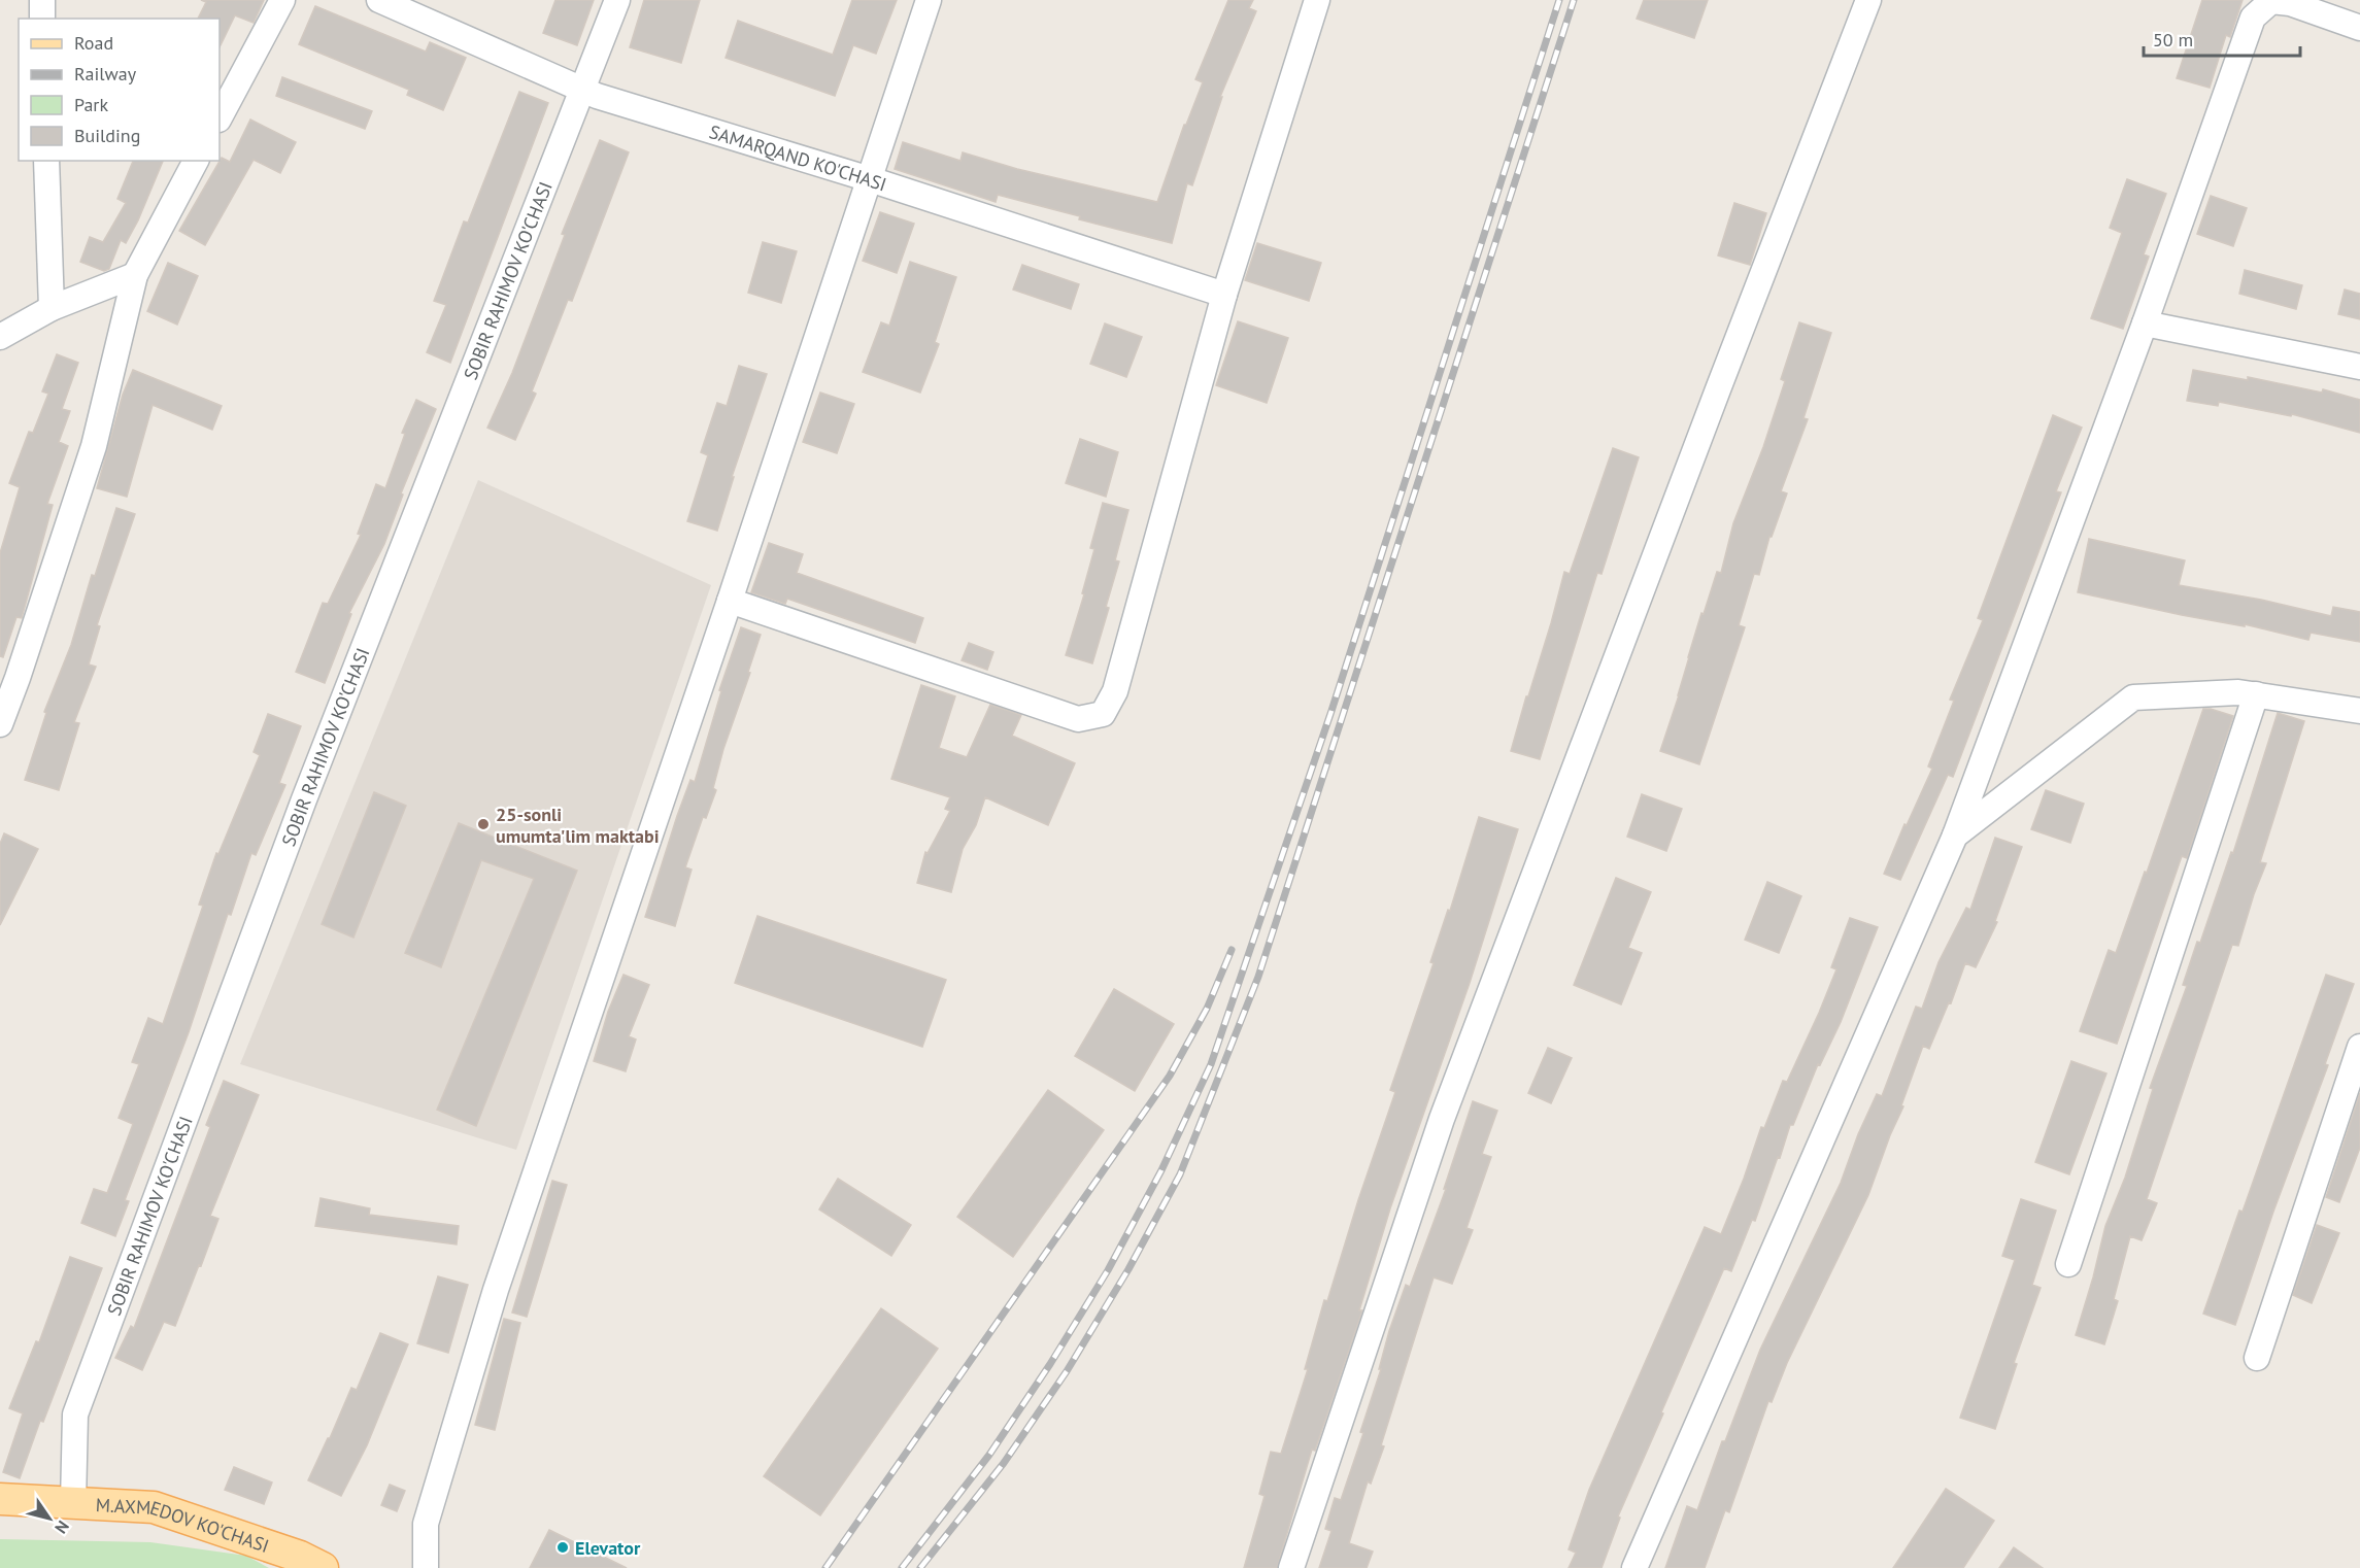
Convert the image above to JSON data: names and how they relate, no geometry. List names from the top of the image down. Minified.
{"streets":{"main road":["M.AXMEDOV KO'CHASI"],"street":["SAMARQAND KO'CHASI","SOBIR RAHIMOV KO'CHASI"]},"crossings":[["SAMARQAND KO'CHASI","SOBIR RAHIMOV KO'CHASI"],["SOBIR RAHIMOV KO'CHASI","M.AXMEDOV KO'CHASI"]],"places":["25-sonli umumta'lim maktabi","Elevator"],"legend":["Road","Railway","Park","Building"],"scale_bar":"50 m","north":"bottom right"}
